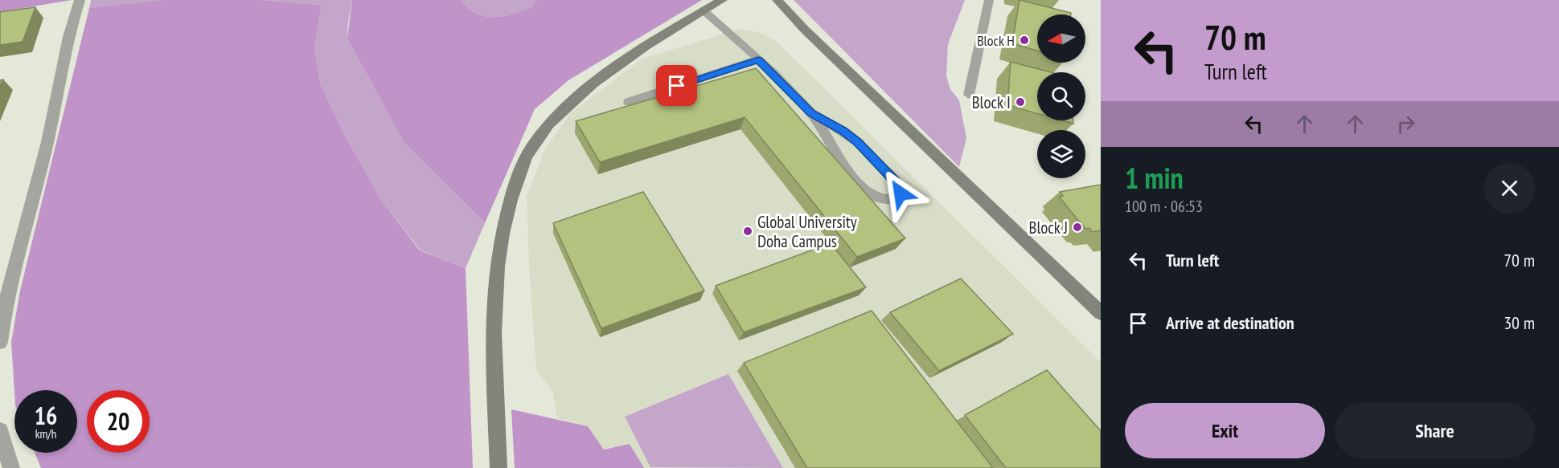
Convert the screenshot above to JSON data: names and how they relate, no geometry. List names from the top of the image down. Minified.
{"places":["Block H","Block I","Block J","Global University Doha Campus"],"north":"left","page":{"turn":["70 m","Turn left"],"heading":["1 min","100 m · 06:53"],"list":[{"name":"Turn left","value":"70 m"},{"name":"Arrive at destination","value":"30 m"}],"speed":"16 km/h","limit":"20","buttons":["Exit","Share"]}}
